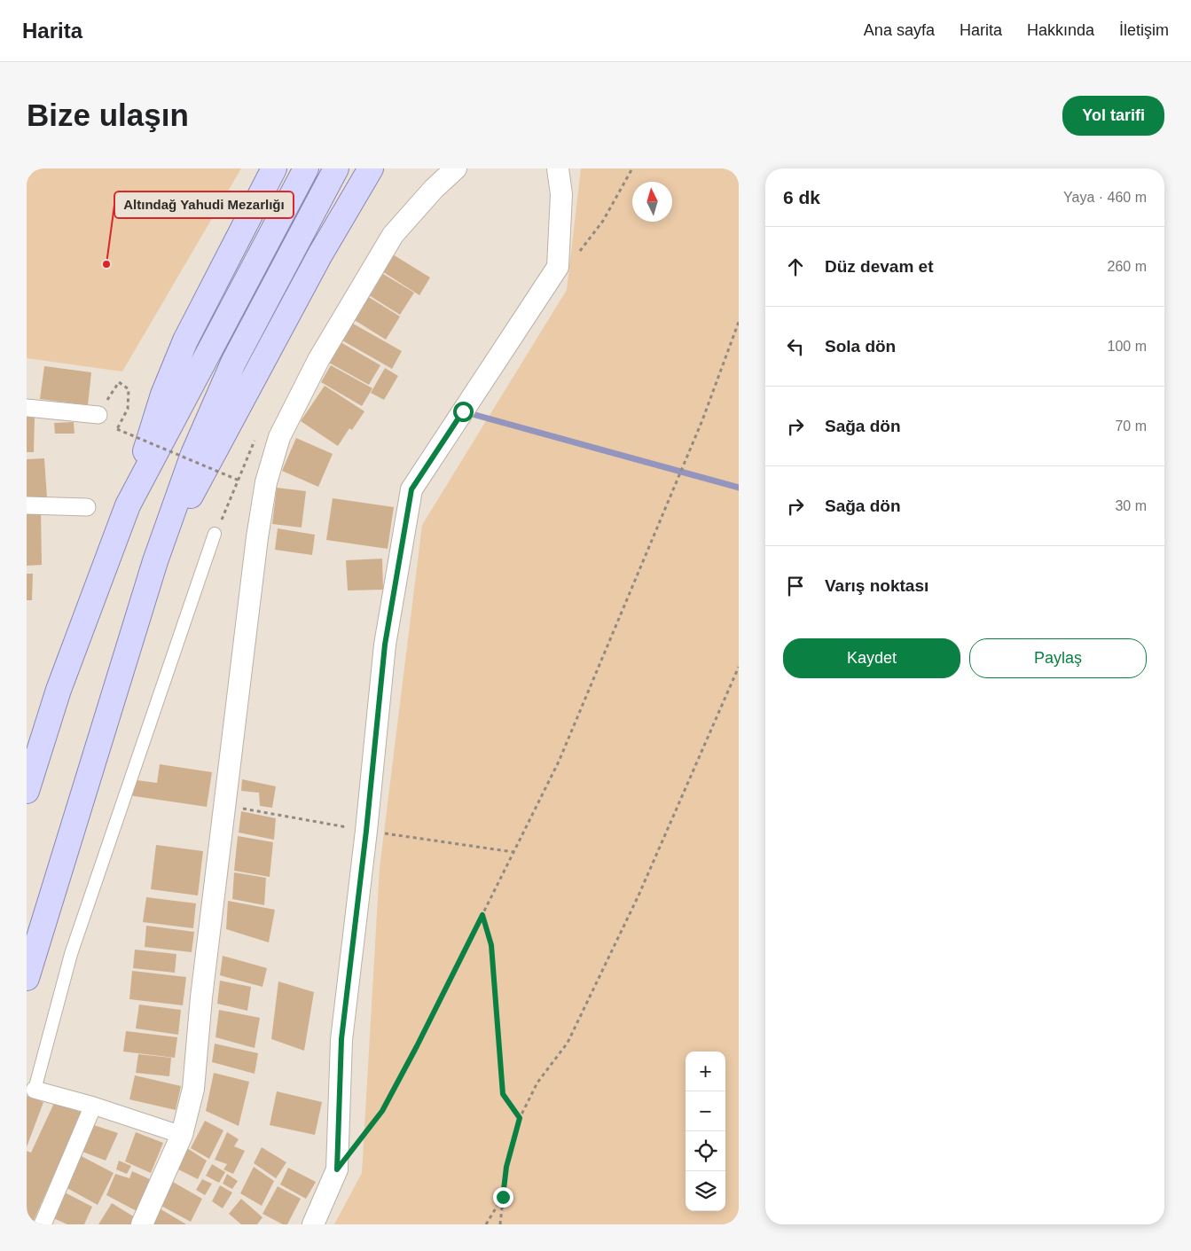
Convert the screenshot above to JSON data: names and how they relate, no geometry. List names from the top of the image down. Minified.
{"places":["Altındağ Yahudi Mezarlığı"],"north":"top","page":{"header":"Harita","nav":["Ana sayfa","Harita","Hakkında","İletişim"],"buttons":["Yol tarifi",["Kaydet","Paylaş"]],"title":"Bize ulaşın","heading":["6 dk","Yaya · 460 m"],"list":[["Düz devam et","260 m"],["Sola dön","100 m"],["Sağa dön","70 m"],["Sağa dön","30 m"],"Varış noktası"],"map_buttons":["+","−"]}}
